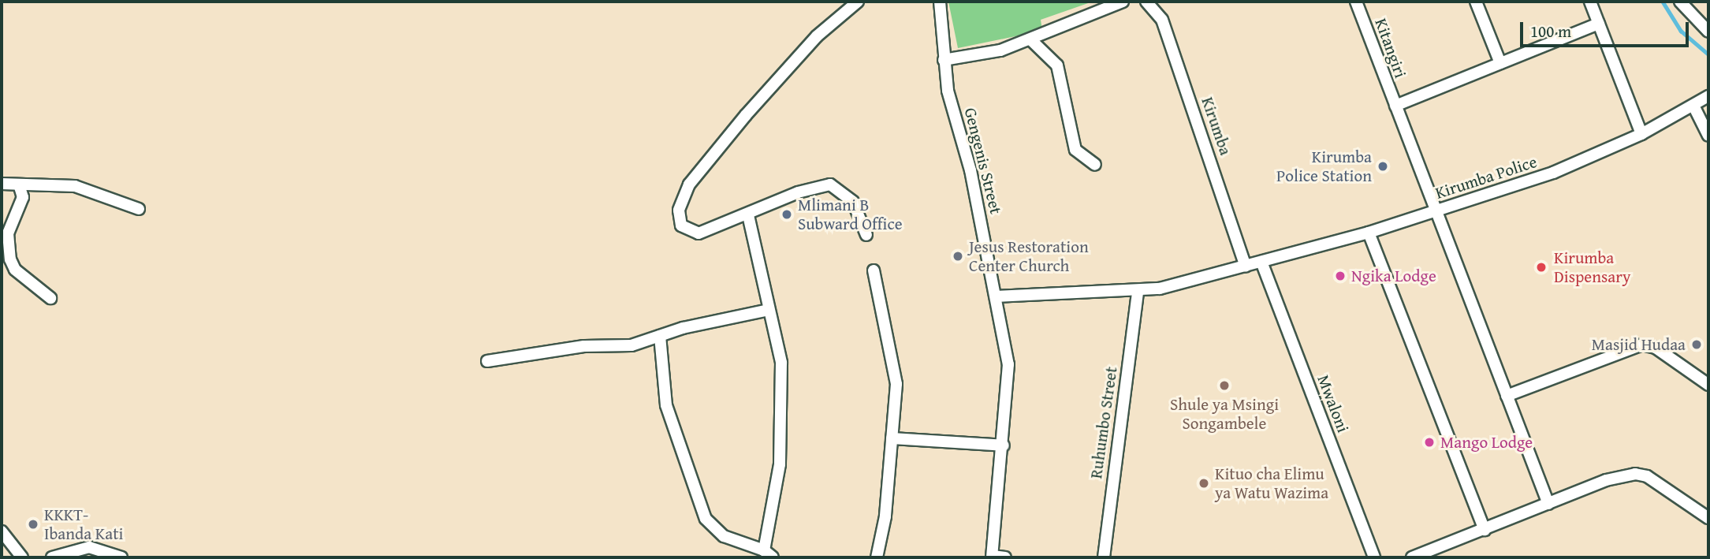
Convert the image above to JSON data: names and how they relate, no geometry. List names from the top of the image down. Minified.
{"streets":{"street":["Kitangiri","Kirumba","Gengenis Street","Kirumba Police","Mwaloni","Ruhumbo Street"]},"crossings":[["Kitangiri","Kirumba Police"]],"places":["Kirumba Police Station","Mlimani B Subward Office","Jesus Restoration Center Church","Kirumba Dispensary","Ngika Lodge","Masjid Hudaa","Shule ya Msingi Songambele","Mango Lodge","Kituo cha Elimu ya Watu Wazima","KKKT- Ibanda Kati"],"scale_bar":"100 m"}
